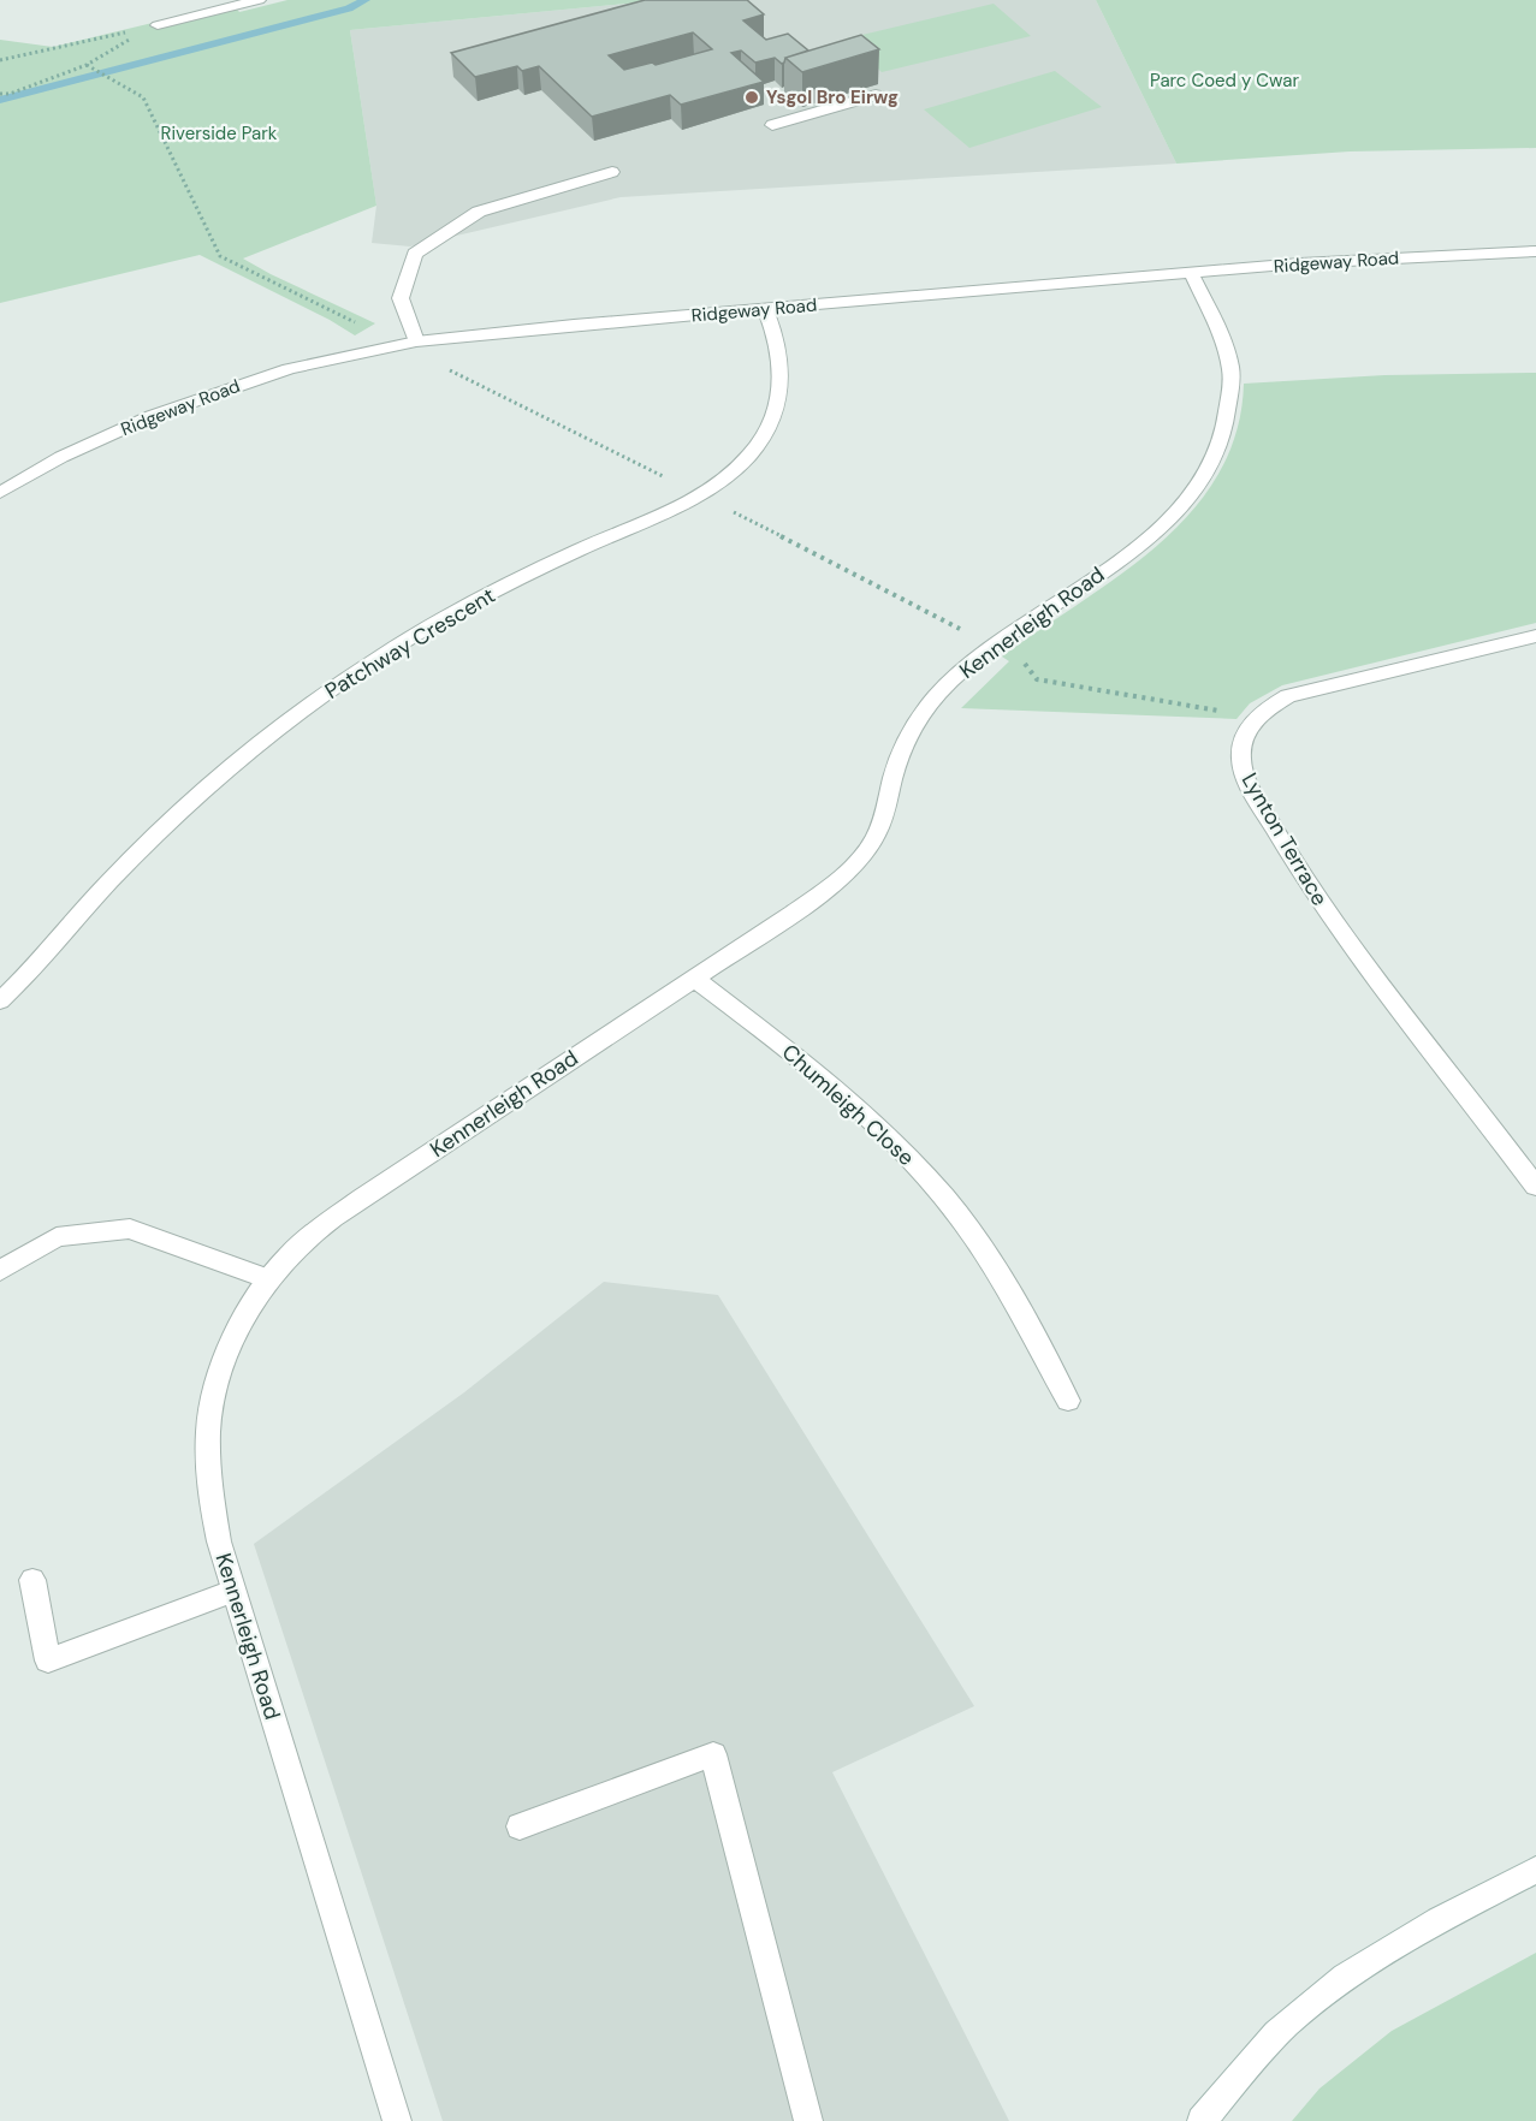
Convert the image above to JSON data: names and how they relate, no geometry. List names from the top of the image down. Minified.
{"streets":{"street":["Ridgeway Road","Kennerleigh Road","Patchway Crescent","Lynton Terrace","Chumleigh Close"]},"crossings":[["Ridgeway Road","Kennerleigh Road"],["Ridgeway Road","Patchway Crescent"],["Kennerleigh Road","Chumleigh Close"]],"parks":["Parc Coed y Cwar","Riverside Park"],"places":["Ysgol Bro Eirwg"]}
